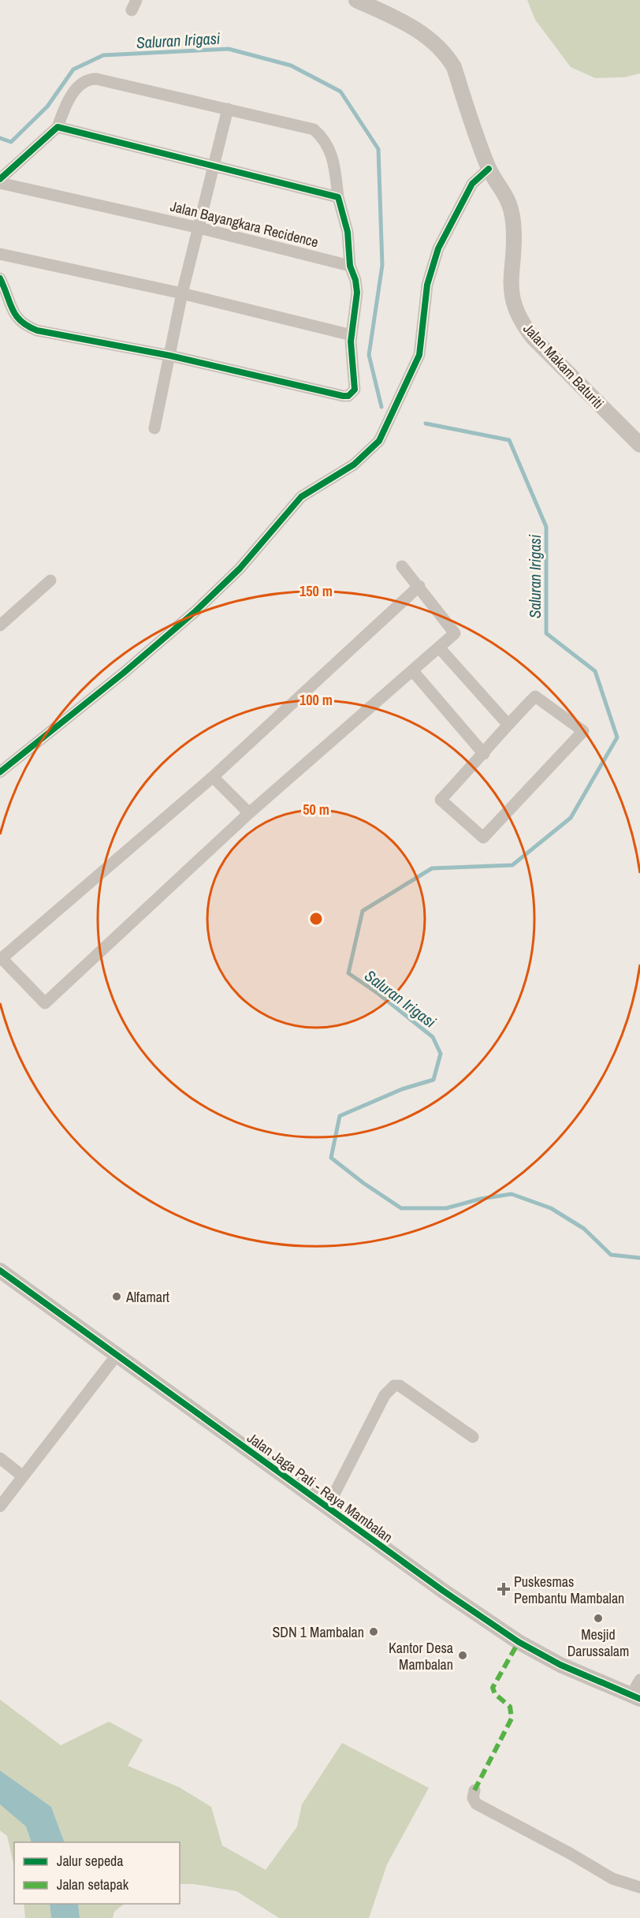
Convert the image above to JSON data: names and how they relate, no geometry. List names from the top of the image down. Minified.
{"streets":{"street":["Jalan Bayangkara Recidence","Jalan Makam Baturiti","Jalan Jaga Pati - Raya Mambalan"]},"water":["Saluran Irigasi"],"places":{"other":["Alfamart","Mesjid Darussalam","SDN 1 Mambalan","Kantor Desa Mambalan"],"health":["Puskesmas Pembantu Mambalan"]},"legend":["Jalur sepeda","Jalan setapak"],"rings":["150 m","100 m","50 m"]}
